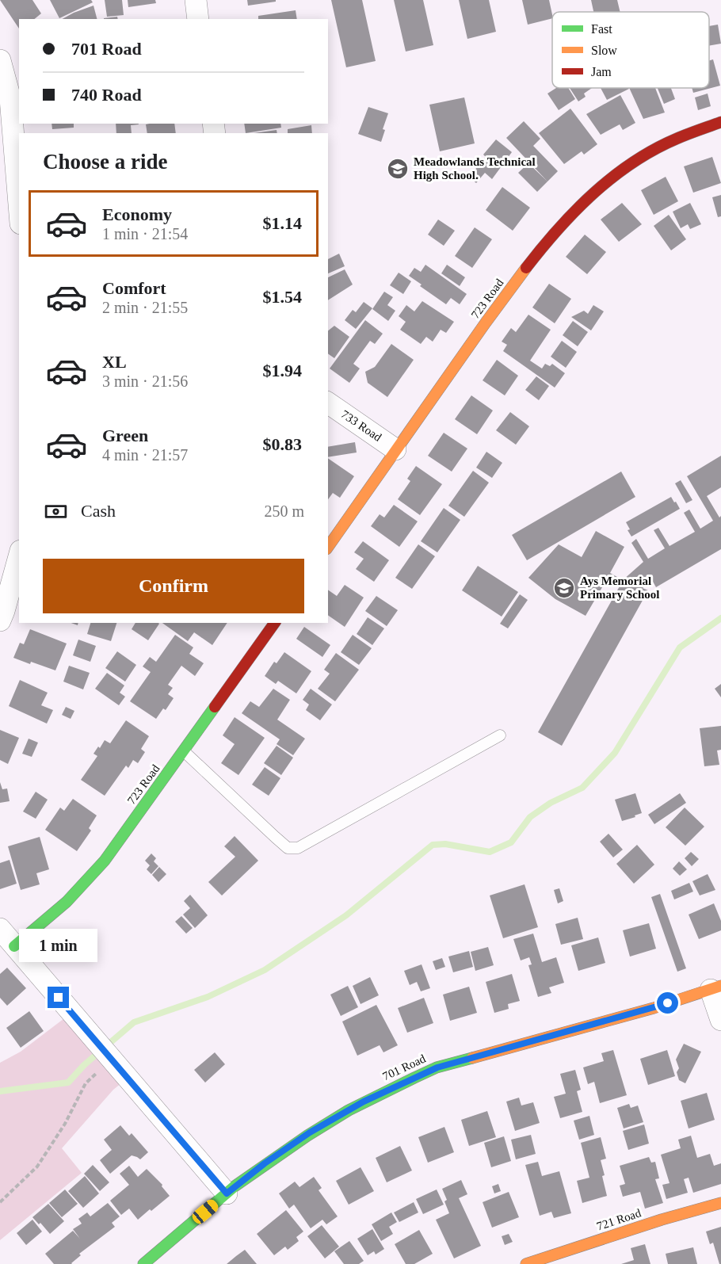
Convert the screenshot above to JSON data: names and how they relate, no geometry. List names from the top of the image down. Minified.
{"streets":{"street":["723 Road","733 Road","701 Road","721 Road"]},"crossings":[["723 Road","733 Road"]],"places":{"school or university":["Meadowlands Technical High School.","Ays Memorial Primary School"]},"legend":["Fast","Slow","Jam"],"page":{"banner":["701 Road","740 Road"],"heading":"Choose a ride","list":[{"name":"Economy","note":"1 min · 21:54","value":"$1.14"},{"name":"Comfort","note":"2 min · 21:55","value":"$1.54"},{"name":"XL","note":"3 min · 21:56","value":"$1.94"},{"name":"Green","note":"4 min · 21:57","value":"$0.83"}],"pay":["Cash","250 m"],"buttons":"Confirm","bubble":"1 min"}}
